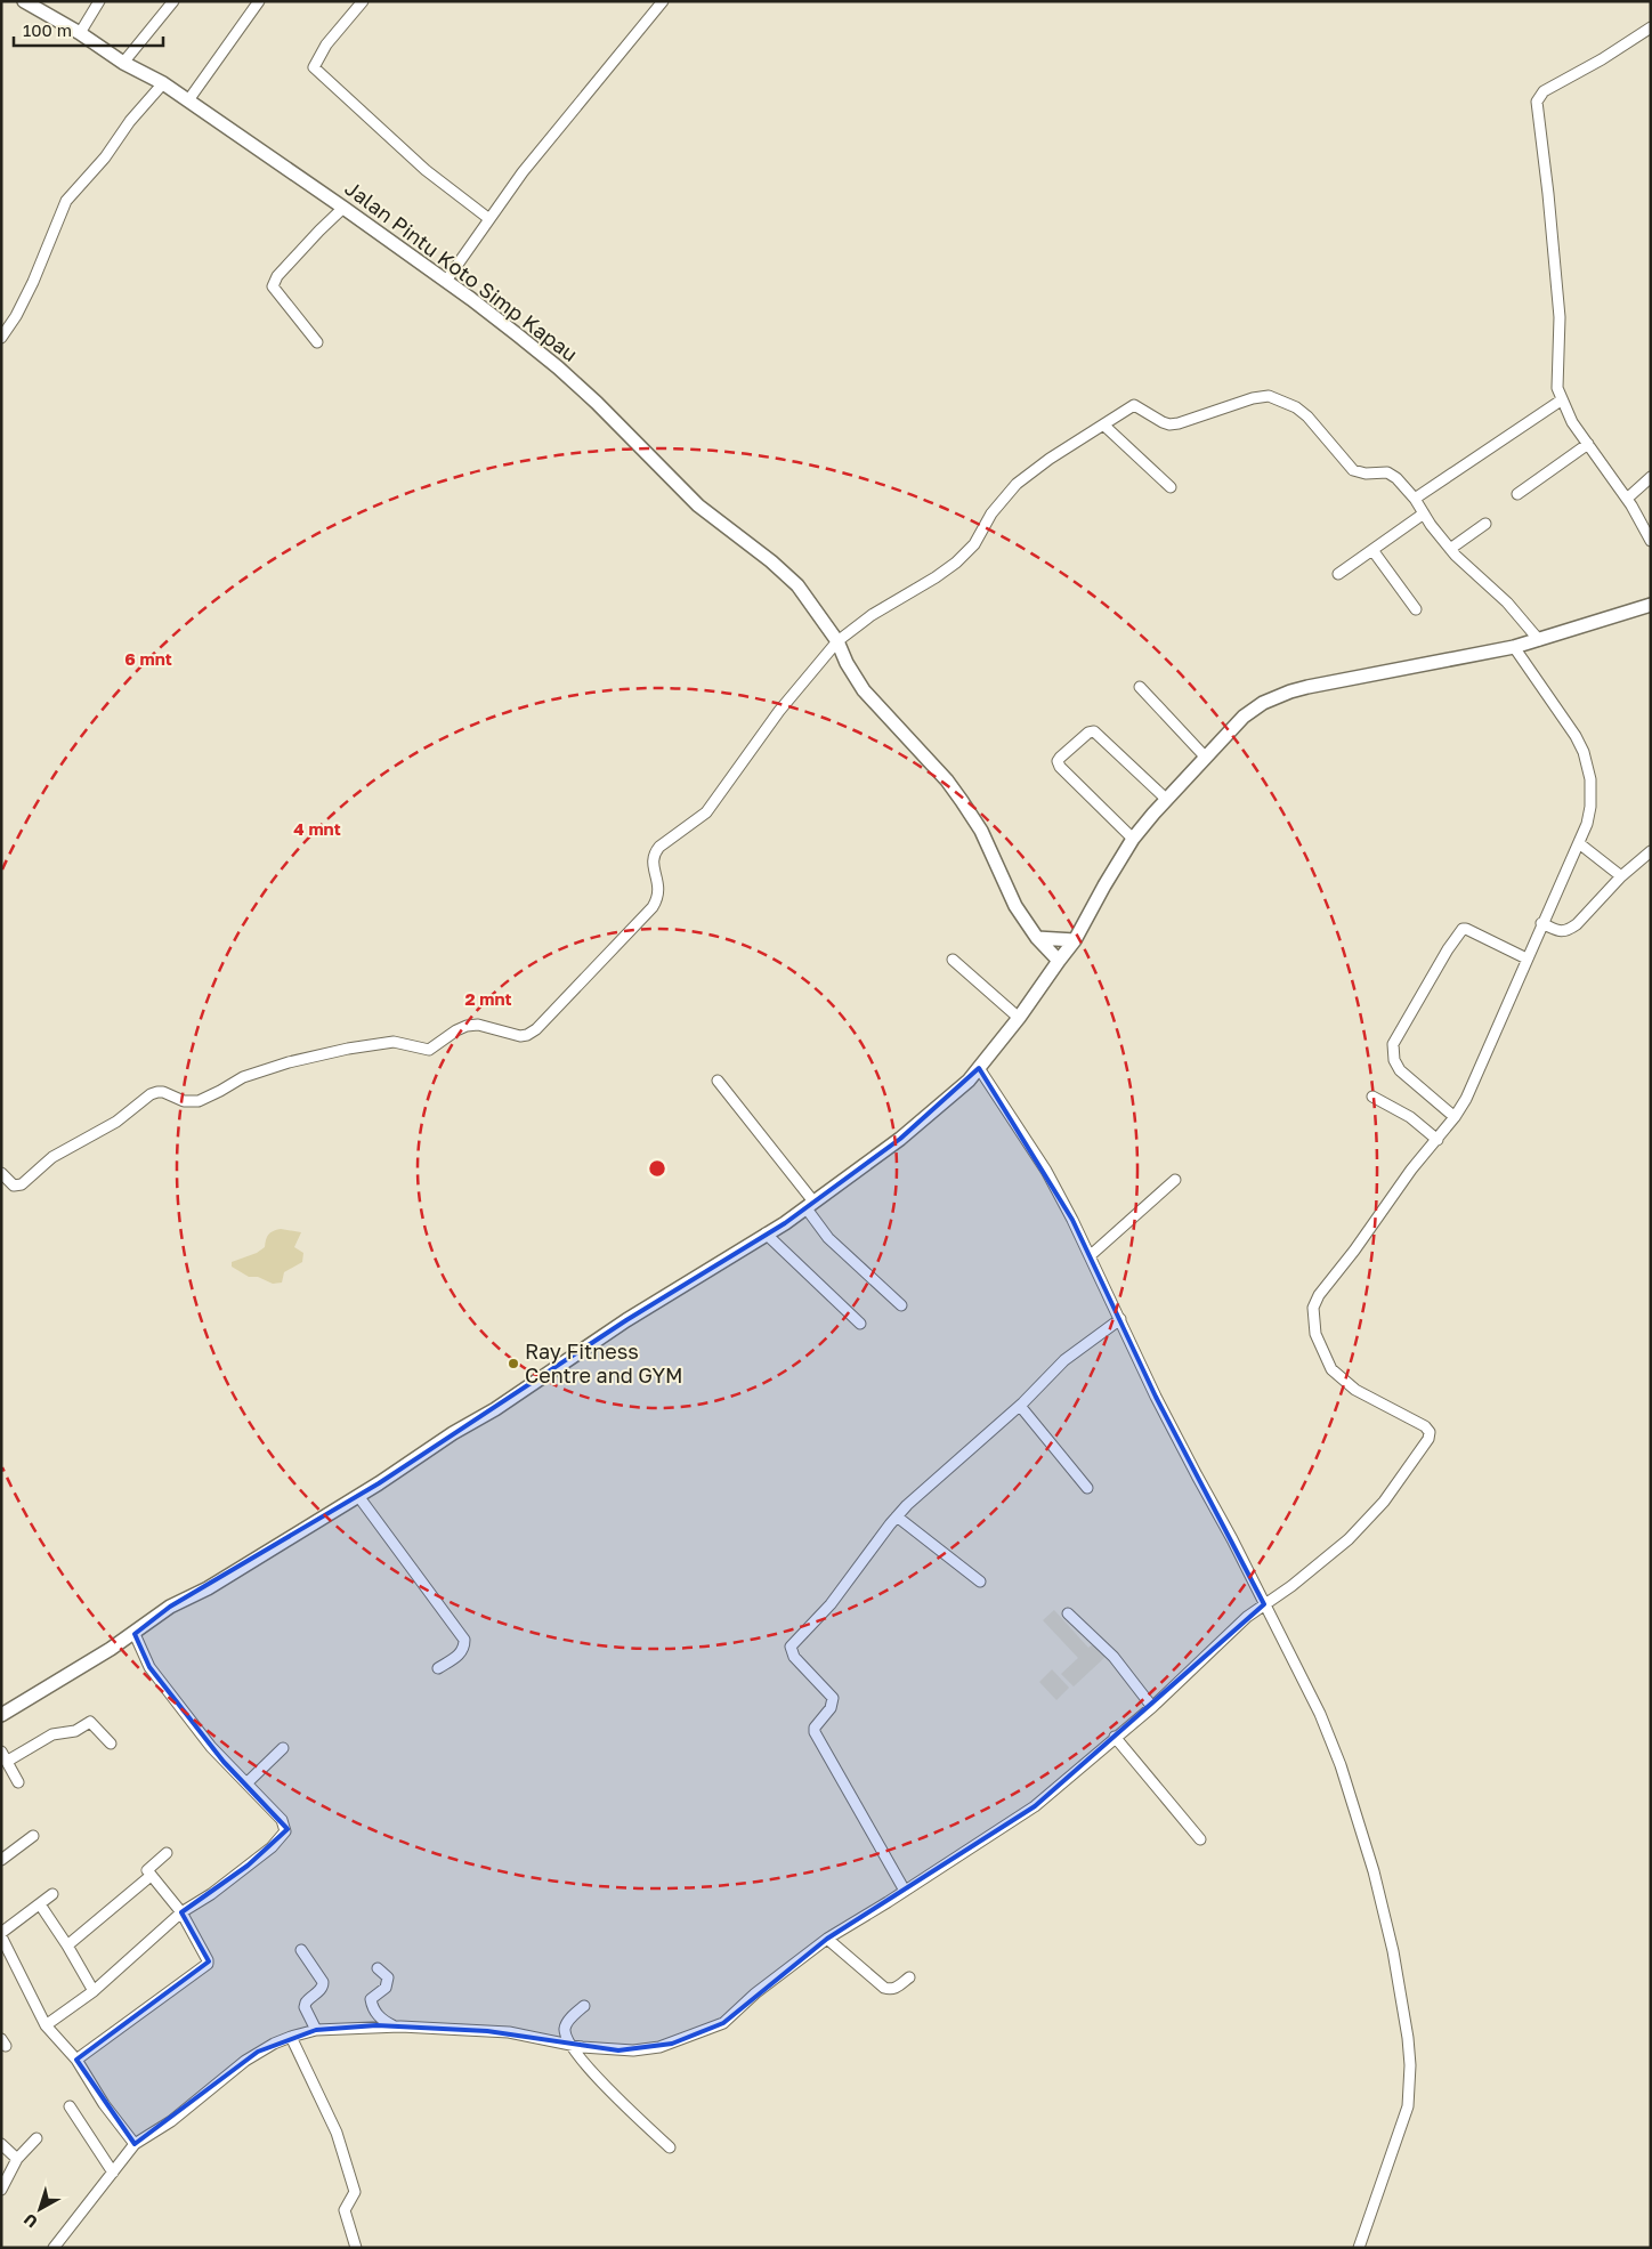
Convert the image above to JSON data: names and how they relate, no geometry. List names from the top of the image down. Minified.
{"streets":{"street":["Jalan Pintu Koto Simp Kapau"]},"places":["Ray Fitness Centre and GYM"],"scale_bar":"100 m","north":"bottom left","rings":["6 mnt","4 mnt","2 mnt"]}
